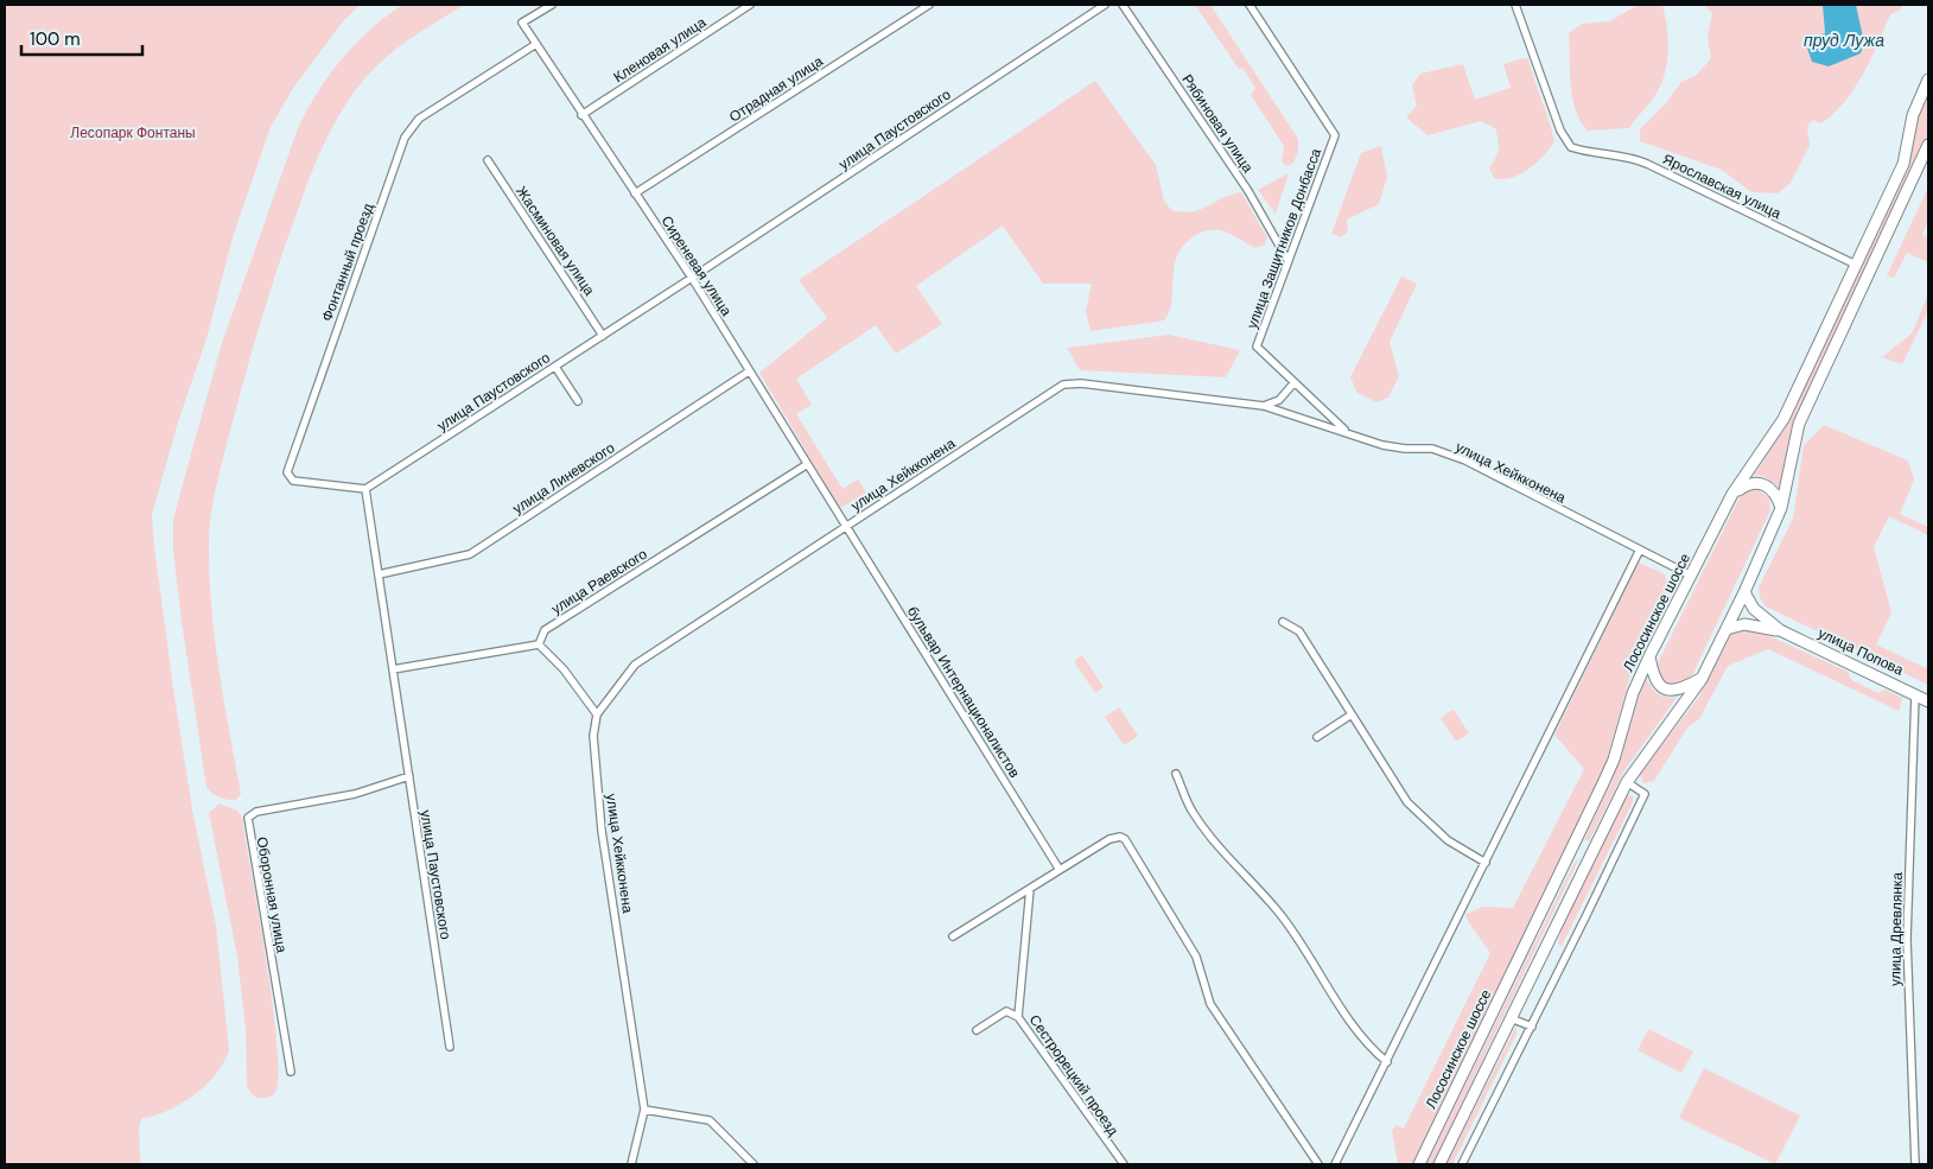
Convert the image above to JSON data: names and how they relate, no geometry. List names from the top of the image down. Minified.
{"streets":{"street":["Кленовая улица","Отрадная улица","Рябиновая улица","улица Паустовского","Ярославская улица","улица Защитников Донбасса","Жасминовая улица","Фонтанный проезд","Сиреневая улица","улица Хейкконена","улица Линевского","улица Раевского","Лососинское шоссе","улица Попова","бульвар Интернационалистов","Оборонная улица","улица Древлянка","Сестрорецкий проезд"]},"crossings":[["Кленовая улица","Сиреневая улица"],["Отрадная улица","Сиреневая улица"],["Рябиновая улица","улица Защитников Донбасса"],["улица Паустовского","Жасминовая улица"],["улица Паустовского","Фонтанный проезд"],["улица Паустовского","Сиреневая улица"],["улица Паустовского","улица Линевского"],["улица Паустовского","Оборонная улица"],["Ярославская улица","Лососинское шоссе"],["улица Защитников Донбасса","улица Хейкконена"],["Фонтанный проезд","Сиреневая улица"],["Сиреневая улица","улица Хейкконена"],["Сиреневая улица","улица Линевского"],["Сиреневая улица","улица Раевского"],["Сиреневая улица","бульвар Интернационалистов"],["улица Хейкконена","Лососинское шоссе"],["улица Хейкконена","бульвар Интернационалистов"],["улица Попова","улица Древлянка"]],"water":["пруд Лужа"],"parks":["Лесопарк Фонтаны"],"scale_bar":"100 m"}
